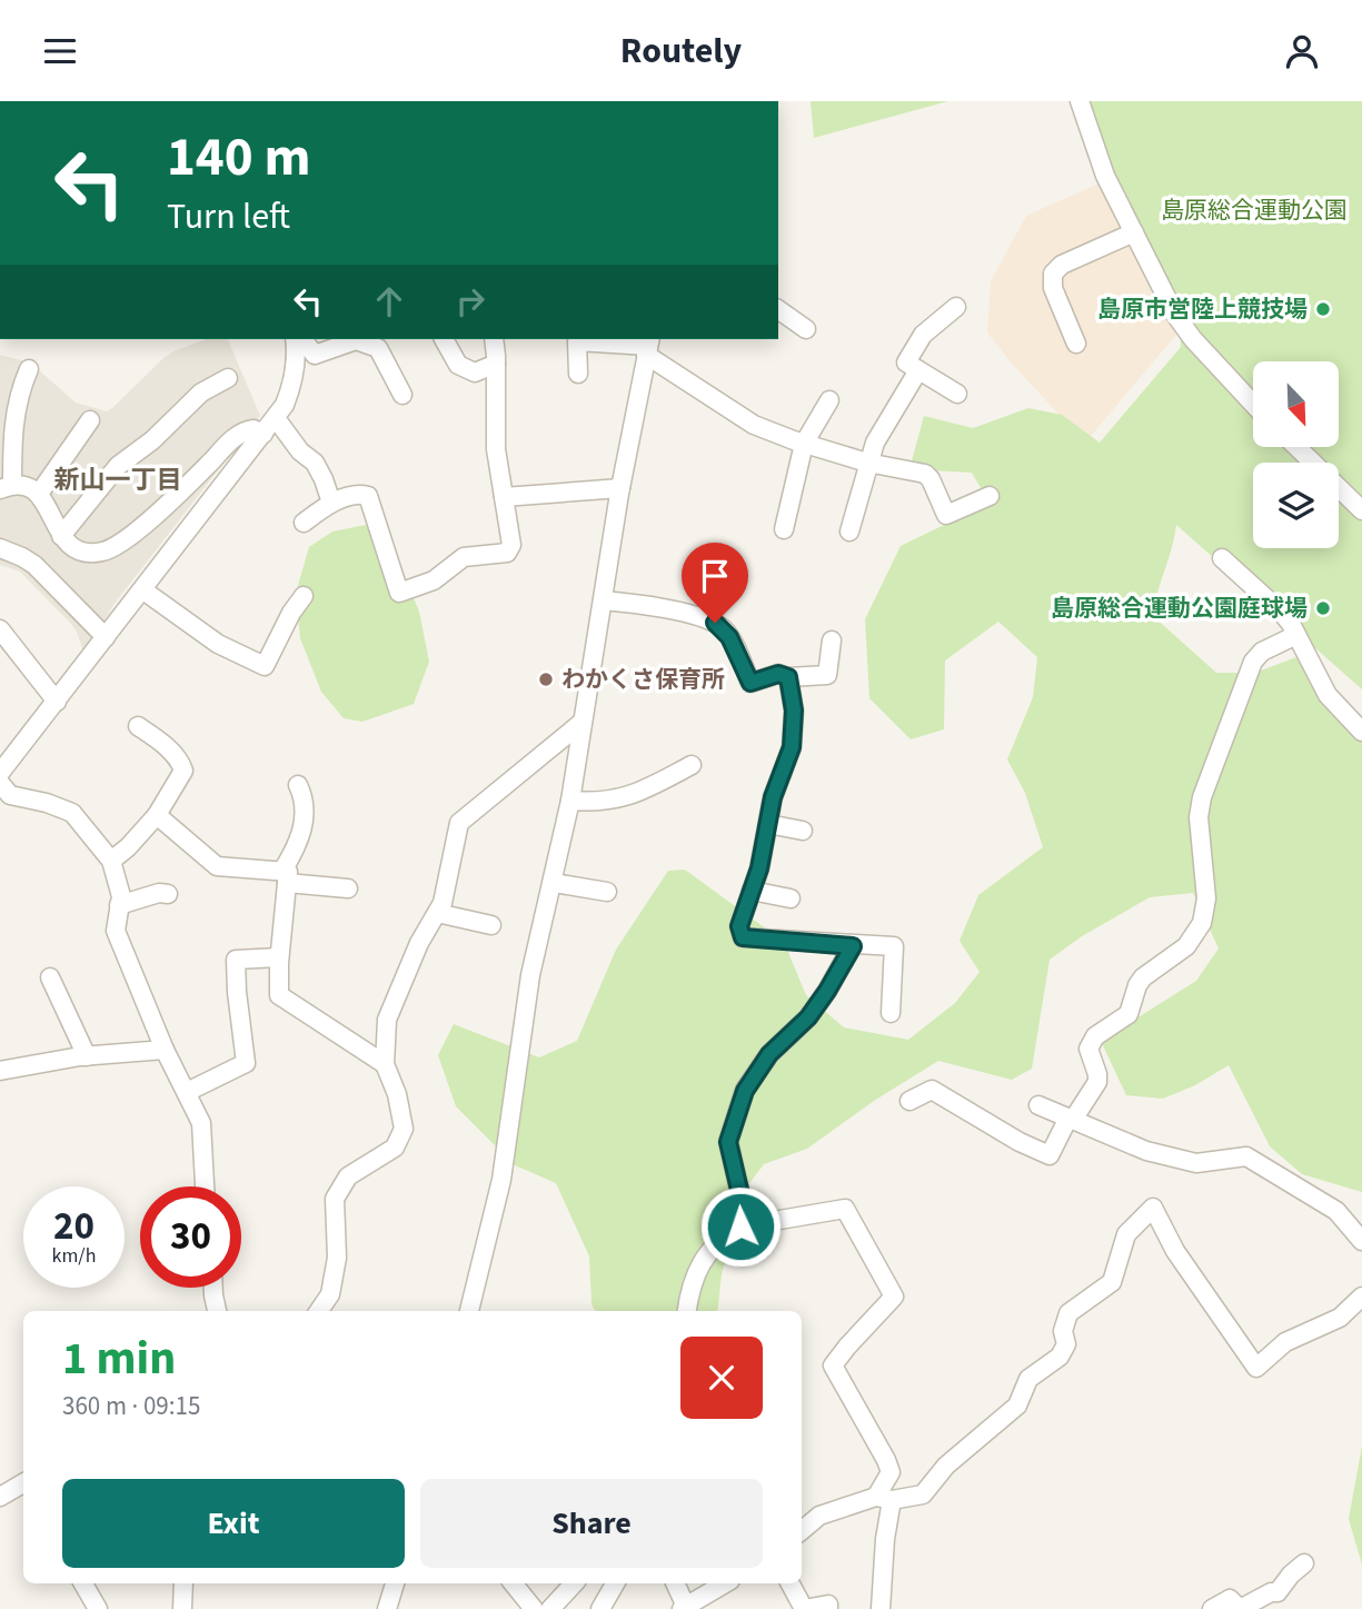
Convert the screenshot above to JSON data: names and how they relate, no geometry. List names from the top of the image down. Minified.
{"districts":["新山一丁目"],"parks":["島原総合運動公園"],"places":["島原市営陸上競技場","島原総合運動公園庭球場","わかくさ保育所"],"north":"bottom right","page":{"header":"Routely","turn":["140 m","Turn left"],"speed":"20 km/h","limit":"30","heading":["1 min","360 m · 09:15"],"buttons":["Exit","Share"]}}
